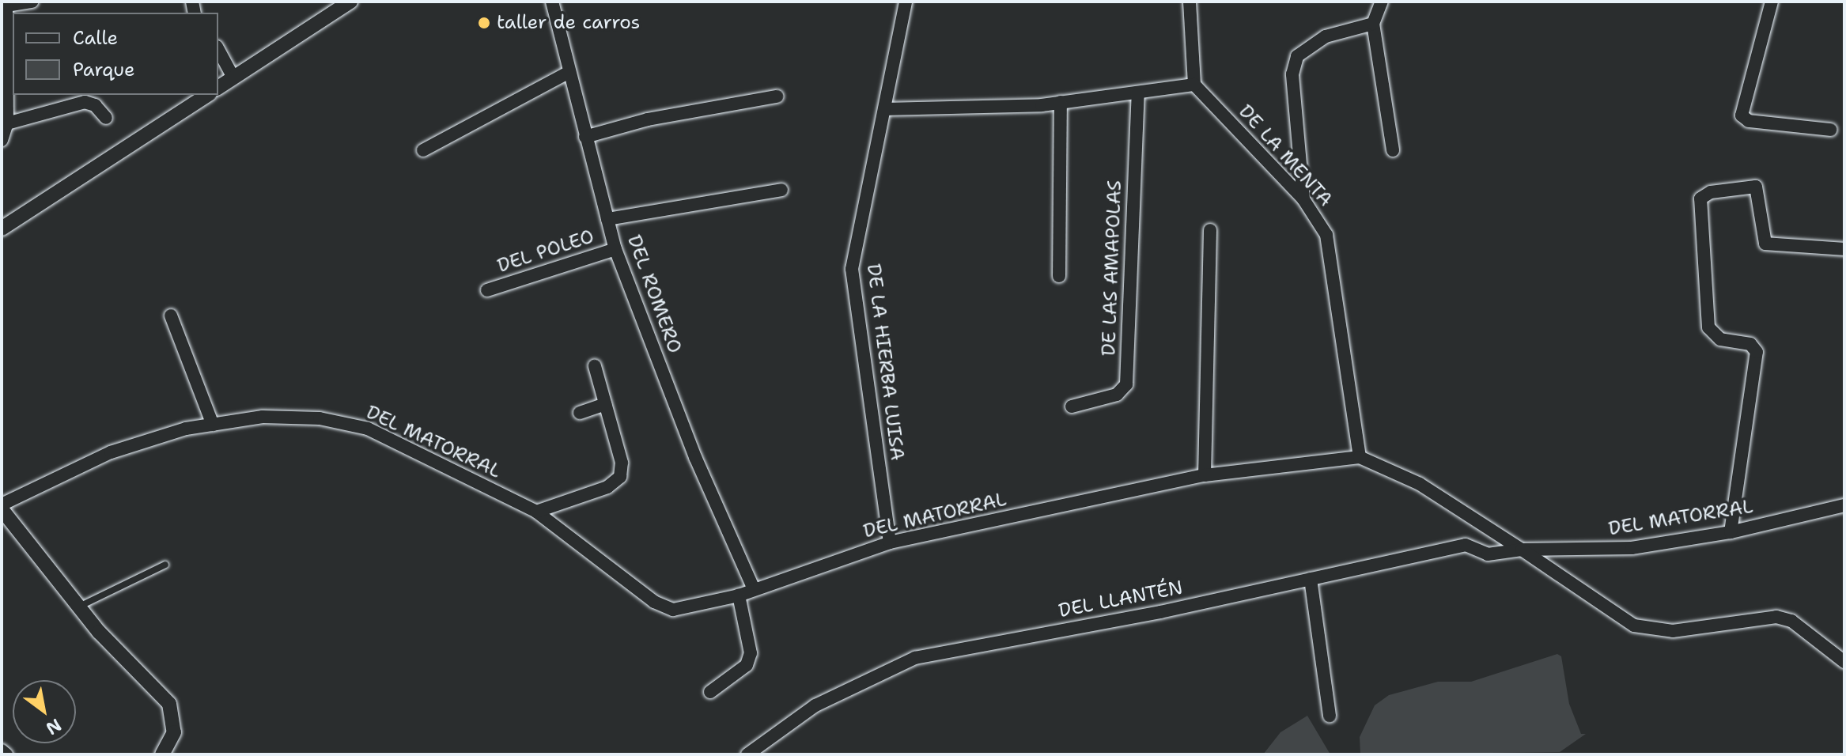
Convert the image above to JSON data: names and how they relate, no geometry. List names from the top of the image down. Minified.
{"streets":{"street":["DE LA MENTA","DEL POLEO","DE LAS AMAPOLAS","DEL ROMERO","DE LA HIERBA LUISA","DEL MATORRAL","DEL LLANTÉN"]},"crossings":[["DE LA MENTA","DEL MATORRAL"],["DEL POLEO","DEL ROMERO"],["DEL ROMERO","DEL MATORRAL"],["DE LA HIERBA LUISA","DEL MATORRAL"],["DEL MATORRAL","DEL LLANTÉN"]],"places":["taller de carros"],"legend":["Calle","Parque"],"north":"bottom right"}
